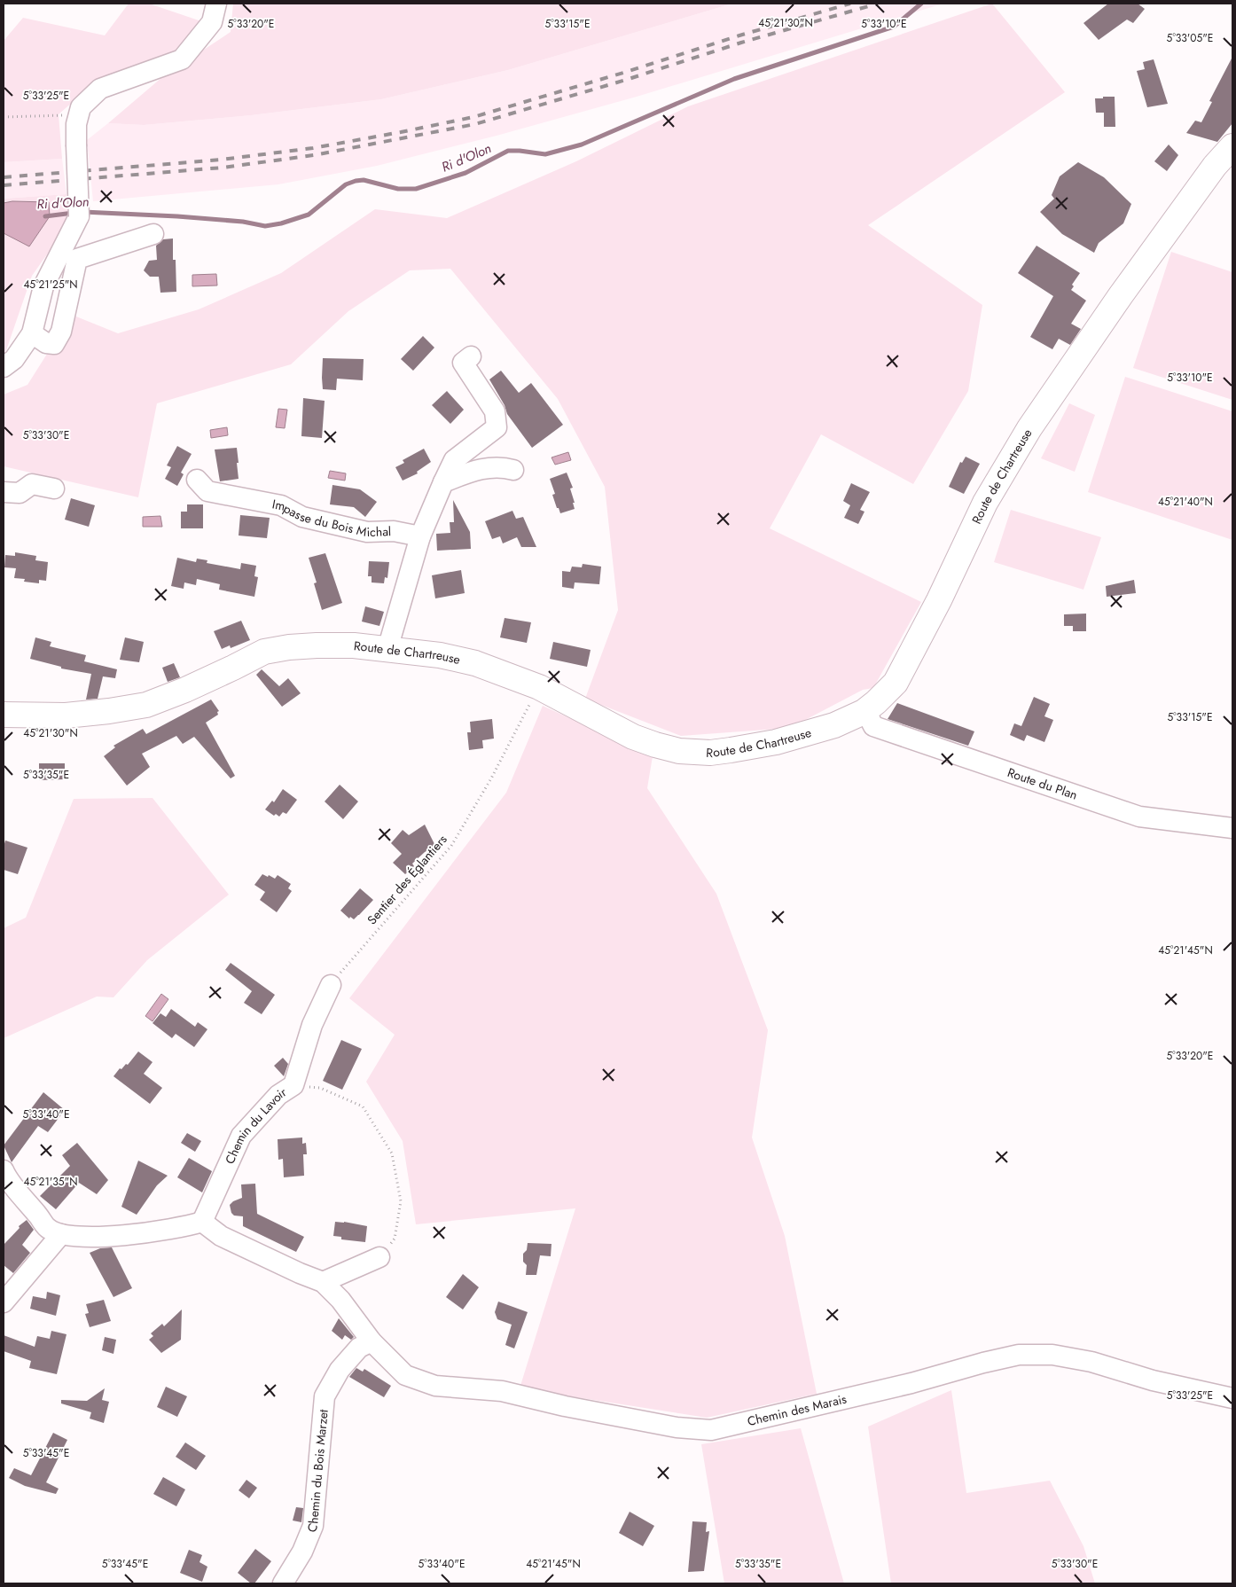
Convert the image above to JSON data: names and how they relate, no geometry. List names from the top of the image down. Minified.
{"streets":{"main road":["Route de Chartreuse"],"street":["Impasse du Bois Michal","Route du Plan","Chemin du Lavoir","Chemin des Marais","Chemin du Bois Marzet"],"path":["Sentier des Églantiers"]},"crossings":[["Route de Chartreuse","Route du Plan"],["Route de Chartreuse","Sentier des Églantiers"],["Sentier des Églantiers","Chemin du Lavoir"],["Chemin des Marais","Chemin du Bois Marzet"]],"water":["Ri d'Olon"],"coordinates":["45°21'30\"N","5°33'20\"E","5°33'15\"E","5°33'10\"E","5°33'05\"E","5°33'25\"E","45°21'25\"N","5°33'30\"E","45°21'40\"N","5°33'35\"E","45°21'45\"N","5°33'40\"E","45°21'35\"N","5°33'45\"E"]}
